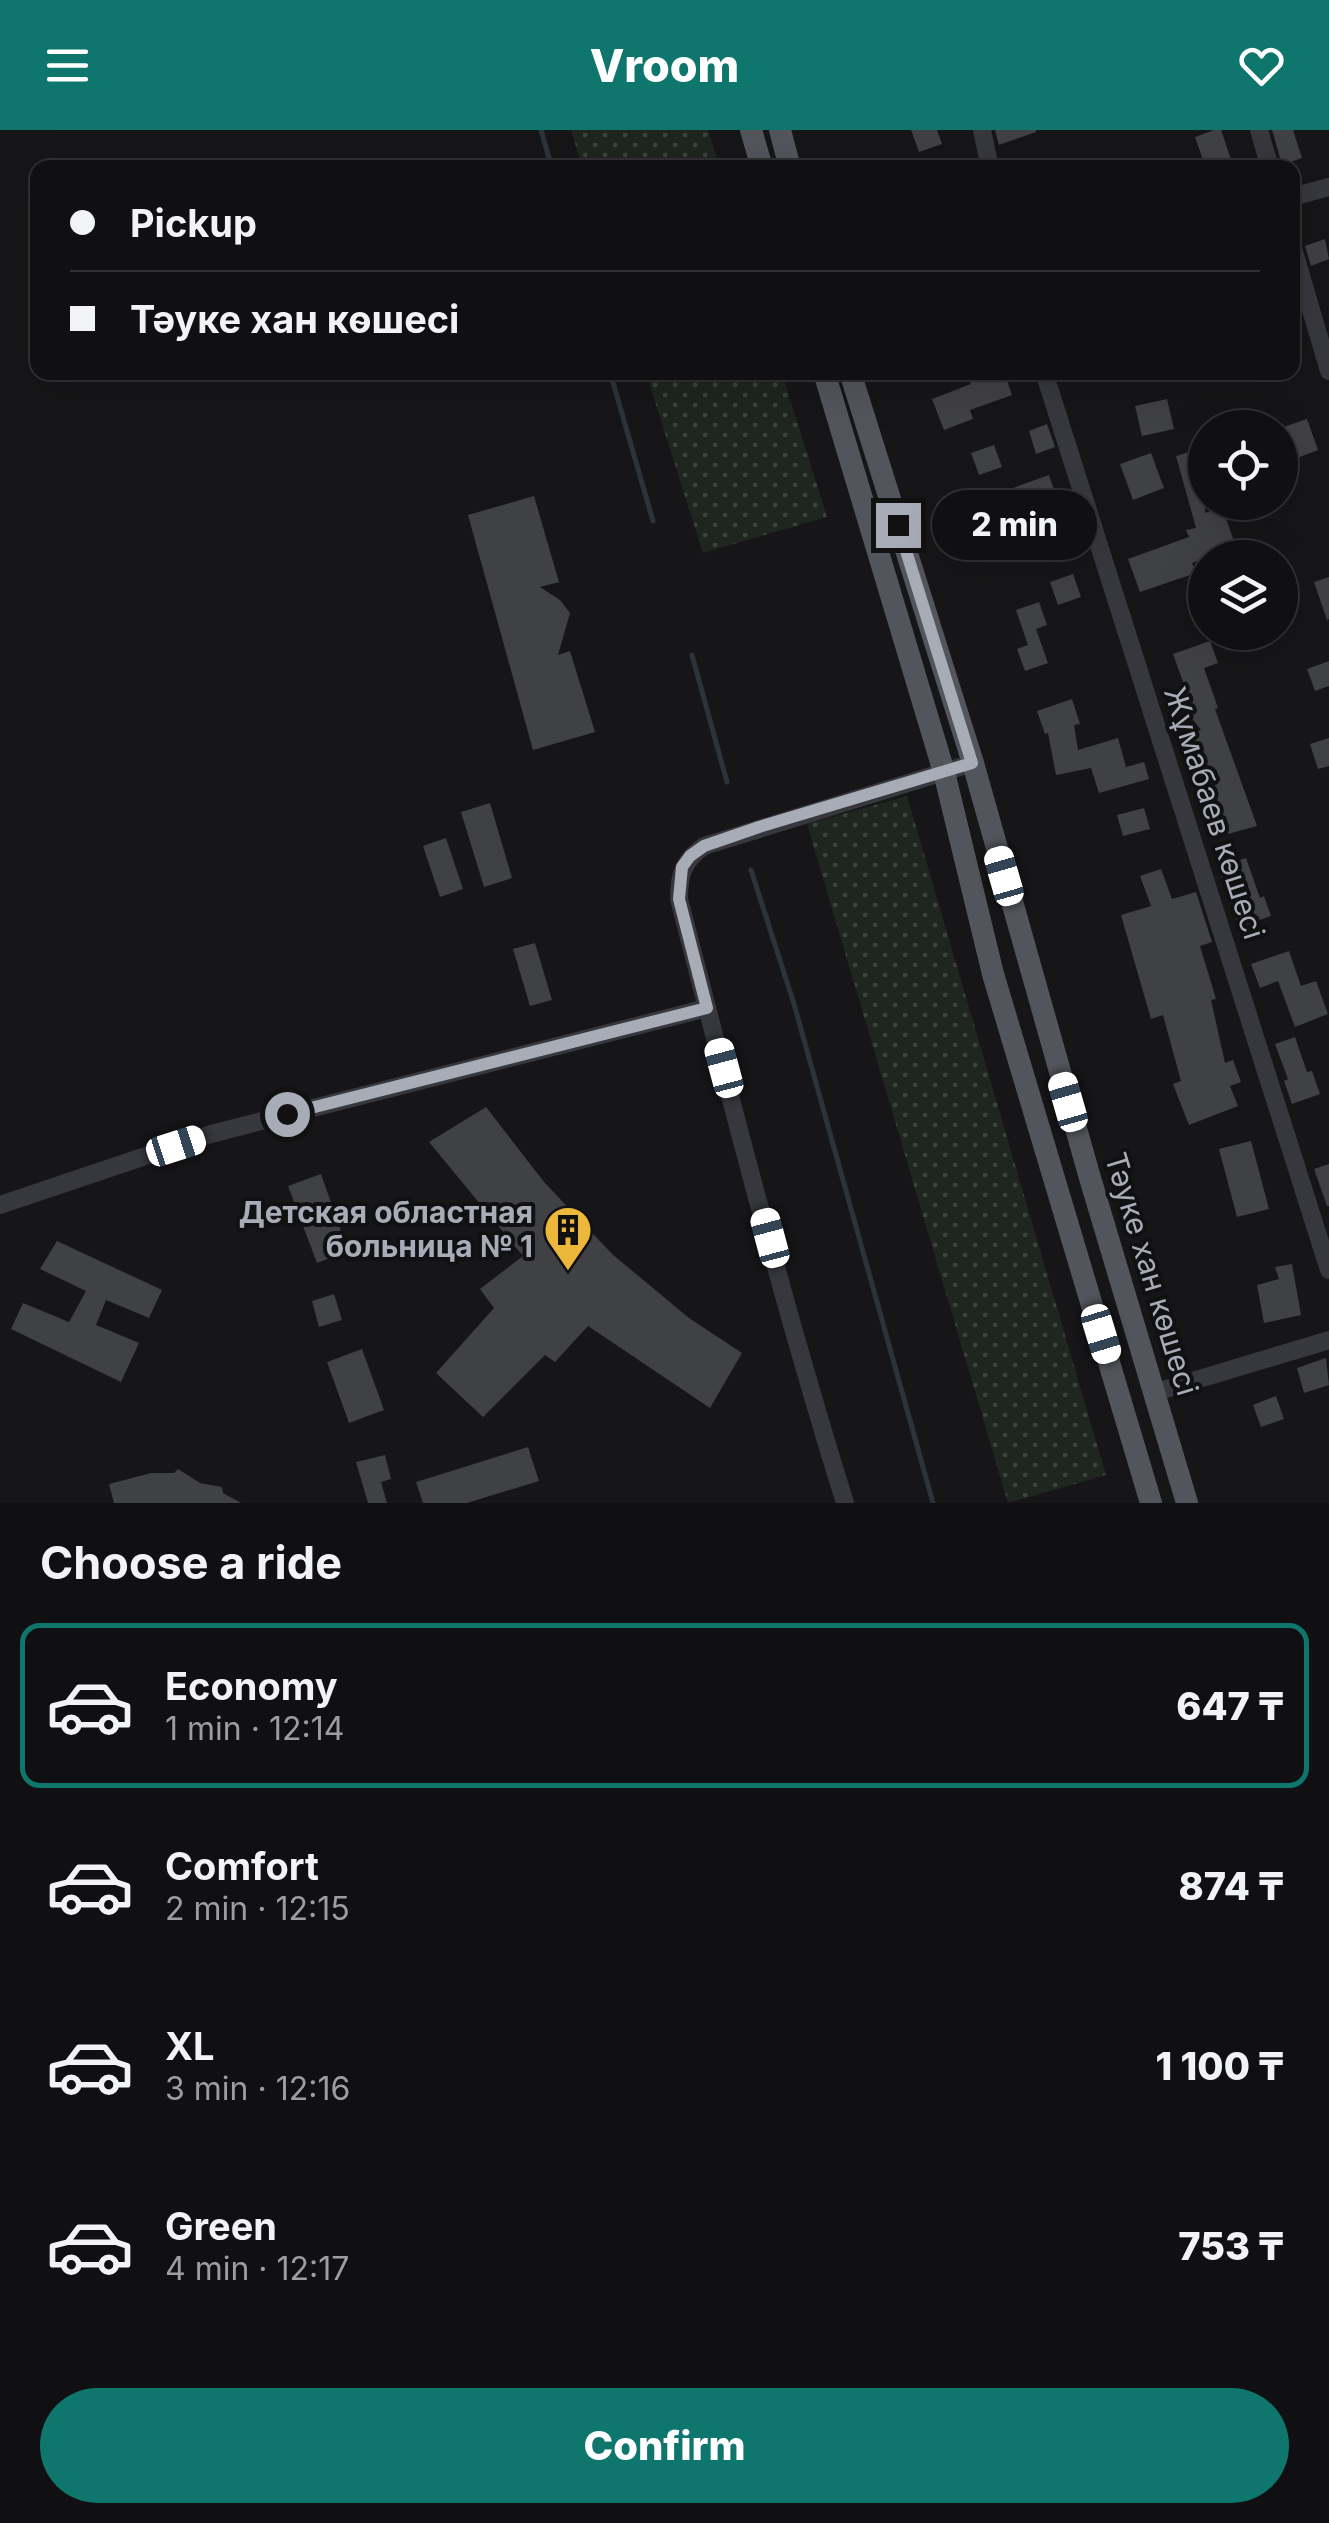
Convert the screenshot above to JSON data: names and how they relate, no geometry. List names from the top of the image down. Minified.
{"streets":{"main road":["Тәуке хан көшесі"],"street":["Жұмабаев көшесі"]},"places":{"building":["Детская областная больница № 1"]},"page":{"header":"Vroom","banner":["Pickup","Тәуке хан көшесі"],"bubble":"2 min","heading":"Choose a ride","list":[{"name":"Economy","note":"1 min · 12:14","value":"647 ₸"},{"name":"Comfort","note":"2 min · 12:15","value":"874 ₸"},{"name":"XL","note":"3 min · 12:16","value":"1 100 ₸"},{"name":"Green","note":"4 min · 12:17","value":"753 ₸"}],"buttons":"Confirm"}}
